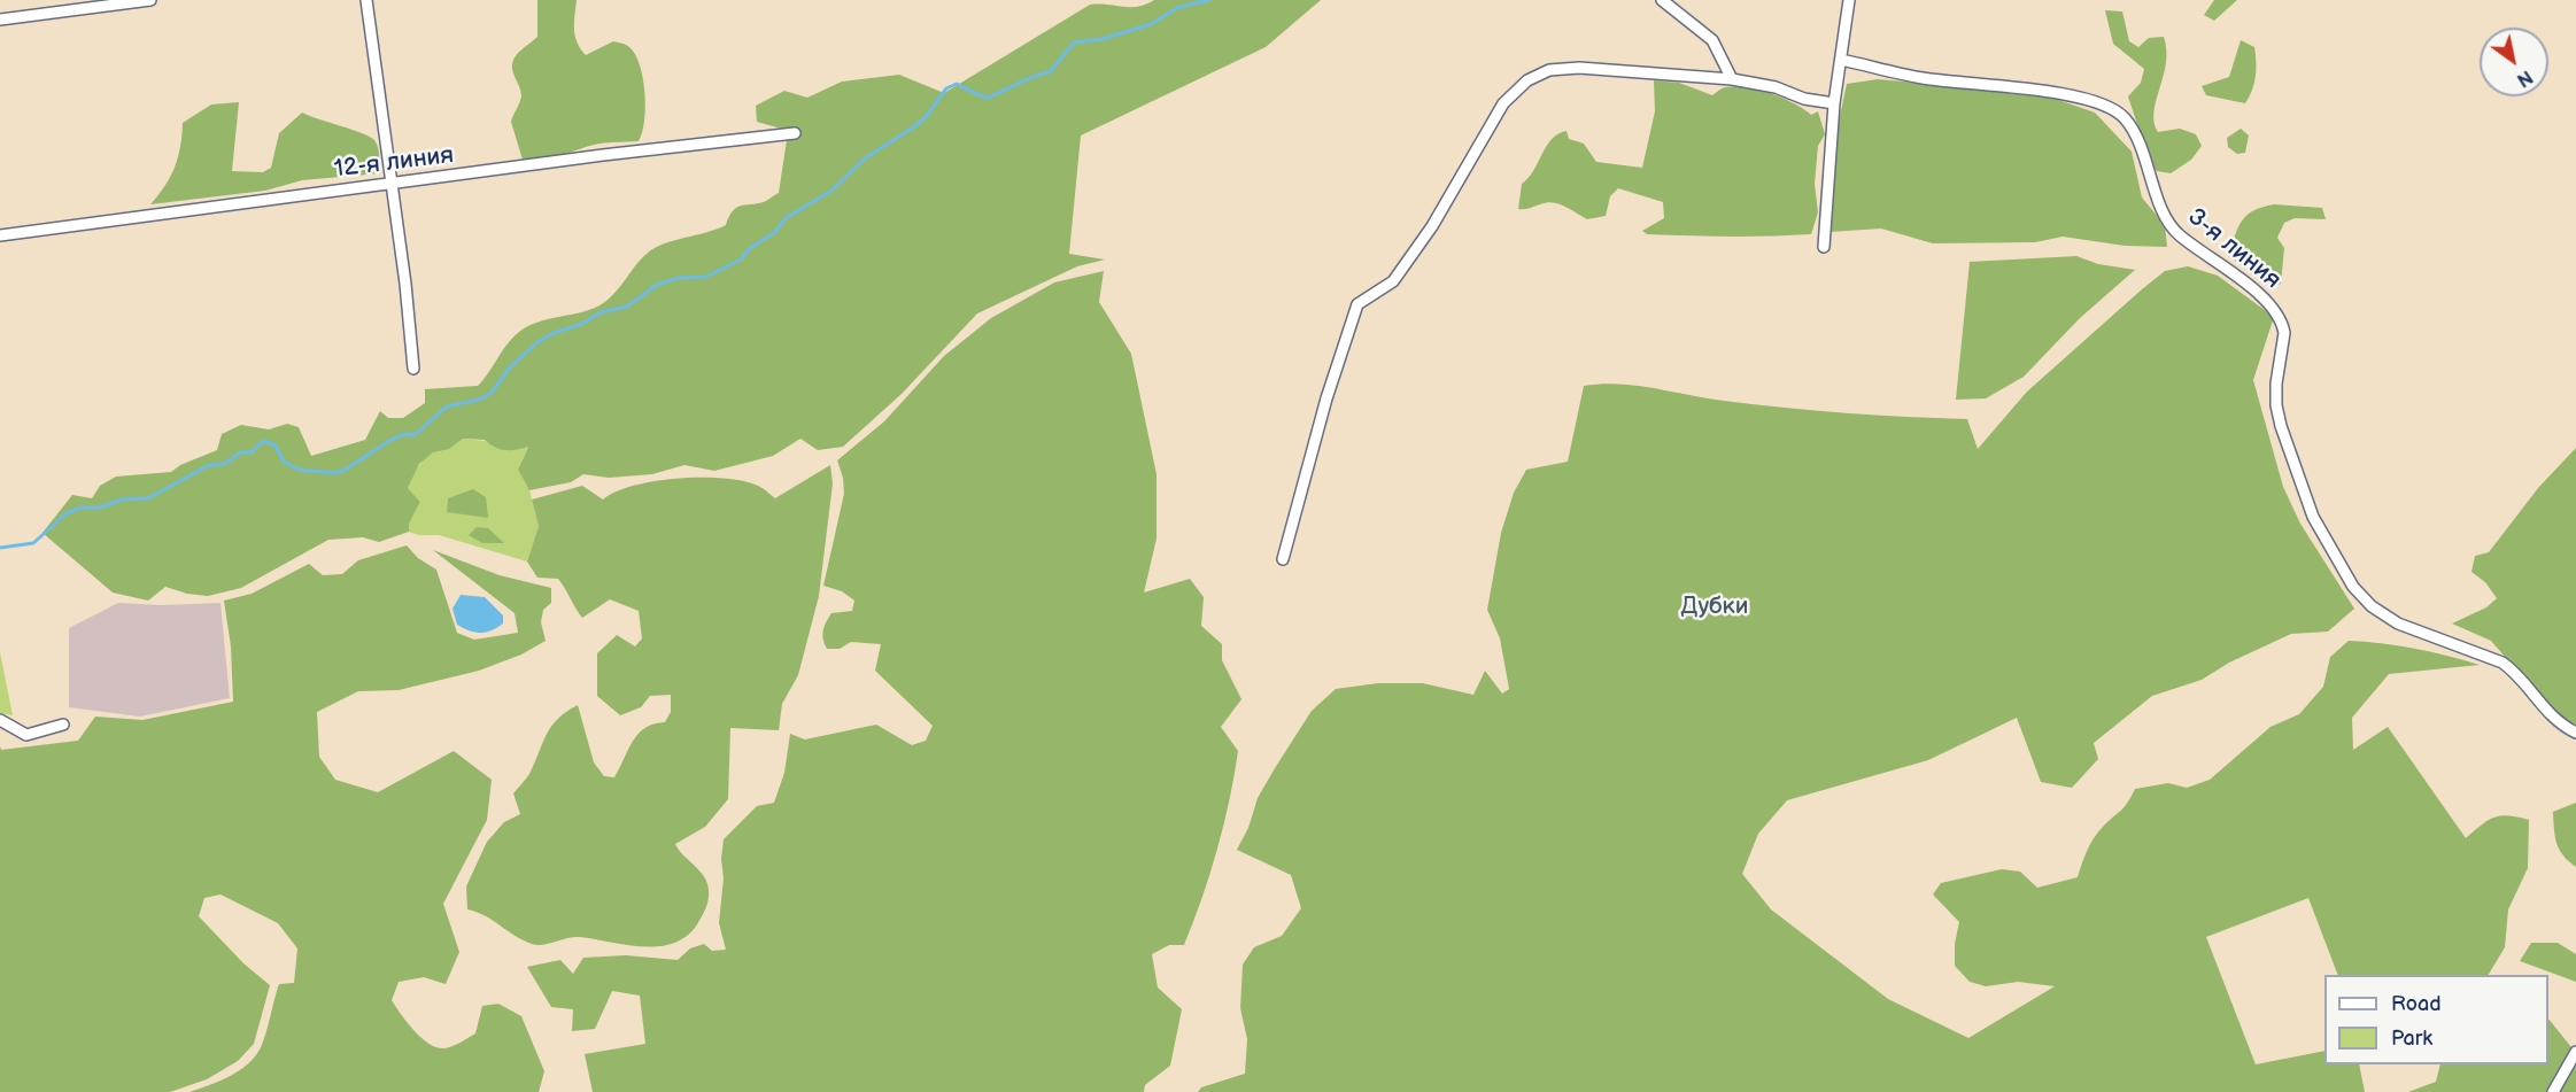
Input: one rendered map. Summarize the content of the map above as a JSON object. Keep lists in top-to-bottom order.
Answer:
{
  "streets": {
    "street": ["12-я линия", "3-я линия"]
  },
  "parks": ["Дубки"],
  "legend": ["Road", "Park"],
  "north": "bottom right"
}
